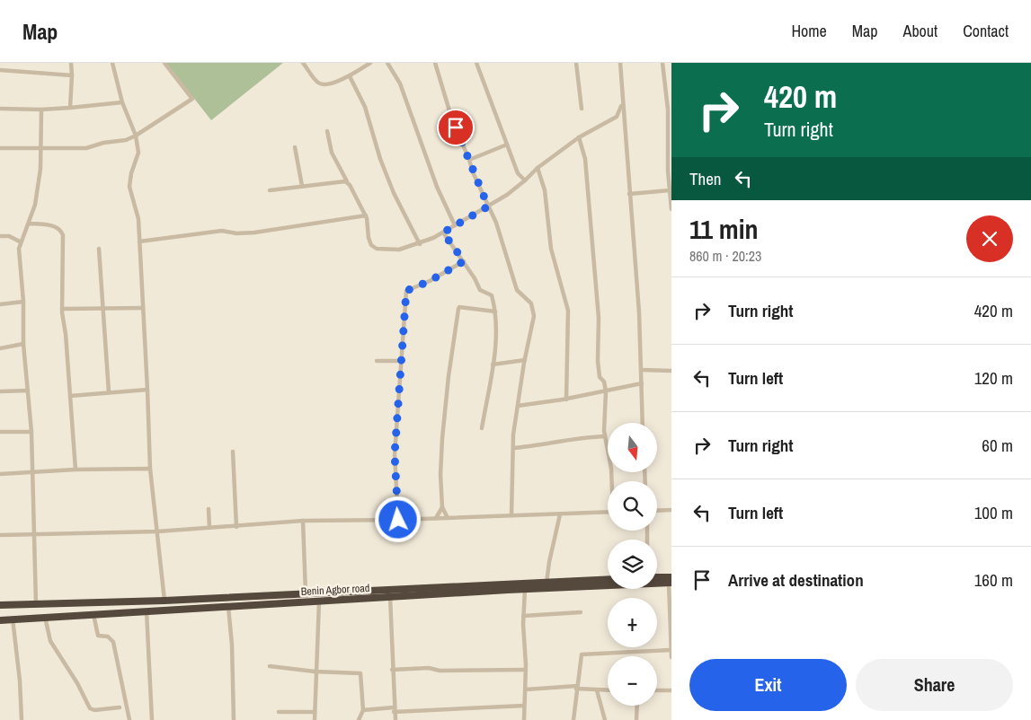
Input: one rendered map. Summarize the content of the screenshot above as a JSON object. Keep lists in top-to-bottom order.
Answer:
{
  "streets": {
    "highway": ["Benin Agbor road"]
  },
  "north": "bottom",
  "page": {
    "header": "Map",
    "nav": [
      "Home",
      "Map",
      "About",
      "Contact"
    ],
    "turn": ["420 m", "Turn right"],
    "then": "Then",
    "heading": ["11 min", "860 m · 20:23"],
    "list": [
      {
        "name": "Turn right",
        "value": "420 m"
      },
      {
        "name": "Turn left",
        "value": "120 m"
      },
      {
        "name": "Turn right",
        "value": "60 m"
      },
      {
        "name": "Turn left",
        "value": "100 m"
      },
      {
        "name": "Arrive at destination",
        "value": "160 m"
      }
    ],
    "map_buttons": ["+", "−"],
    "buttons": ["Exit", "Share"]
  }
}
